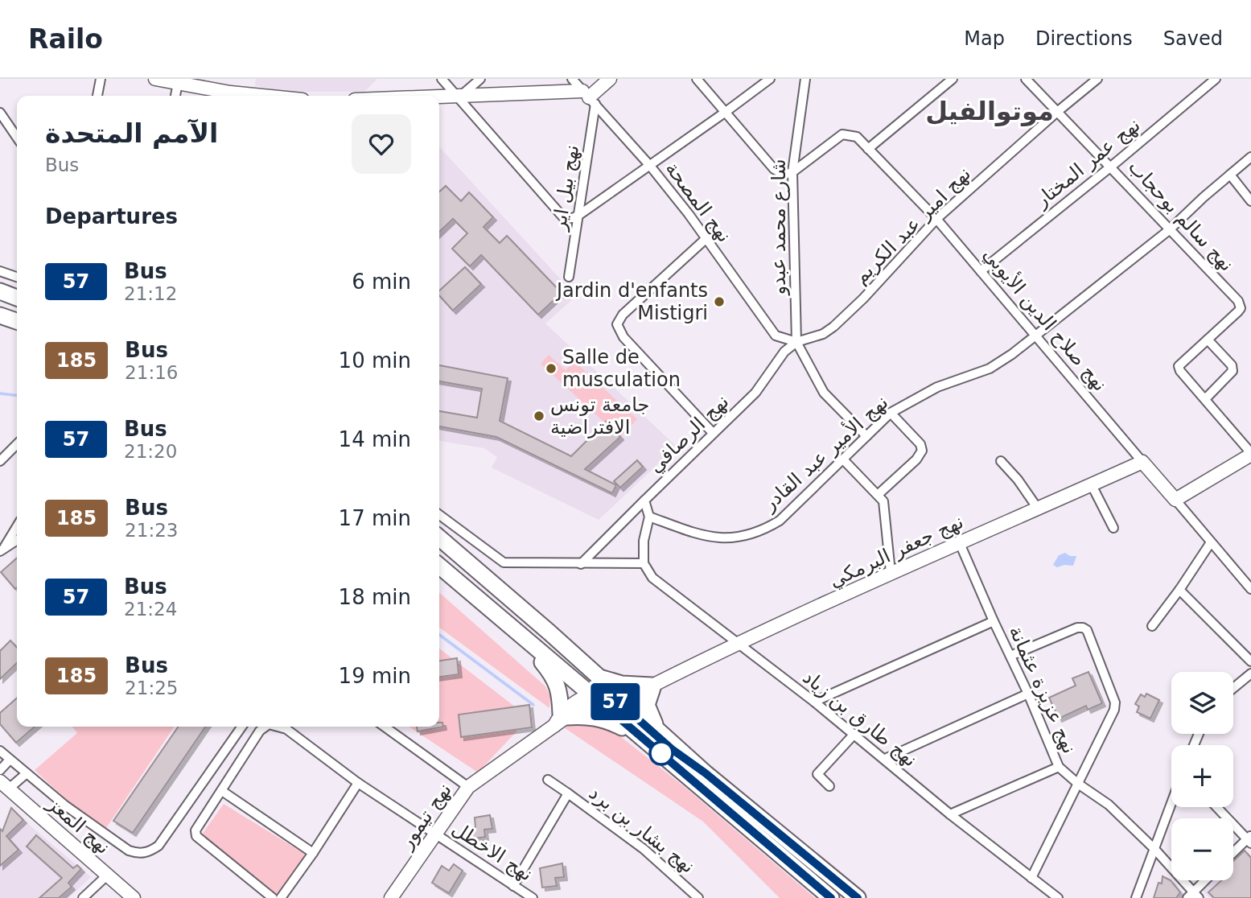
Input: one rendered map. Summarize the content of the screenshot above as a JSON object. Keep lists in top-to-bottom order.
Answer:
{
  "streets": {
    "street": [
      "نهج عمر المختار",
      "نهج بيل اير",
      "نهج المصحة",
      "نهج سالم بوحجاب",
      "نهج امير عبد الكريم",
      "شارع محمد عبدو",
      "نهج صلاح الدين الأيوبي",
      "نهج الرصافي",
      "نهج الأمير عبد القادر",
      "نهج جعفر البرمكي",
      "نهج عزيزة عثمانة",
      "نهج طارق بن زياد",
      "نهج تيمور",
      "نهج المعز",
      "نهج بشار بن برد",
      "نهج الاخطل"
    ]
  },
  "crossings": [
    ["نهج عمر المختار", "نهج سالم بوحجاب"],
    ["نهج عمر المختار", "نهج صلاح الدين الأيوبي"],
    ["نهج بيل اير", "نهج المصحة"],
    ["نهج المصحة", "نهج امير عبد الكريم"],
    ["نهج المصحة", "شارع محمد عبدو"],
    ["نهج المصحة", "نهج الرصافي"],
    ["نهج سالم بوحجاب", "نهج امير عبد الكريم"],
    ["نهج سالم بوحجاب", "نهج الأمير عبد القادر"],
    ["نهج امير عبد الكريم", "شارع محمد عبدو"],
    ["نهج امير عبد الكريم", "نهج صلاح الدين الأيوبي"],
    ["نهج امير عبد الكريم", "نهج الرصافي"],
    ["شارع محمد عبدو", "نهج صلاح الدين الأيوبي"],
    ["شارع محمد عبدو", "نهج الرصافي"],
    ["نهج صلاح الدين الأيوبي", "نهج الأمير عبد القادر"],
    ["نهج صلاح الدين الأيوبي", "نهج جعفر البرمكي"],
    ["نهج الرصافي", "نهج الأمير عبد القادر"],
    ["نهج الرصافي", "نهج طارق بن زياد"],
    ["نهج جعفر البرمكي", "نهج عزيزة عثمانة"],
    ["نهج جعفر البرمكي", "نهج طارق بن زياد"],
    ["نهج جعفر البرمكي", "نهج تيمور"],
    ["نهج تيمور", "نهج الاخطل"],
    ["نهج بشار بن برد", "نهج الاخطل"]
  ],
  "districts": ["موتوالفيل"],
  "places": ["Jardin d'enfants Mistigri", "Salle de musculation", "جامعة تونس الافتراضية"],
  "lines": ["bus line 57"],
  "page": {
    "header": "Railo",
    "nav": ["Map", "Directions", "Saved"],
    "on_map": "57",
    "heading": [
      ["الآمم المتحدة", "Bus"],
      "Departures"
    ],
    "list": [
      {
        "mark": "57",
        "name": "Bus",
        "note": "21:12",
        "value": "6 min"
      },
      {
        "mark": "185",
        "name": "Bus",
        "note": "21:16",
        "value": "10 min"
      },
      {
        "mark": "57",
        "name": "Bus",
        "note": "21:20",
        "value": "14 min"
      },
      {
        "mark": "185",
        "name": "Bus",
        "note": "21:23",
        "value": "17 min"
      },
      {
        "mark": "57",
        "name": "Bus",
        "note": "21:24",
        "value": "18 min"
      },
      {
        "mark": "185",
        "name": "Bus",
        "note": "21:25",
        "value": "19 min"
      }
    ],
    "map_buttons": ["+", "−"]
  }
}
